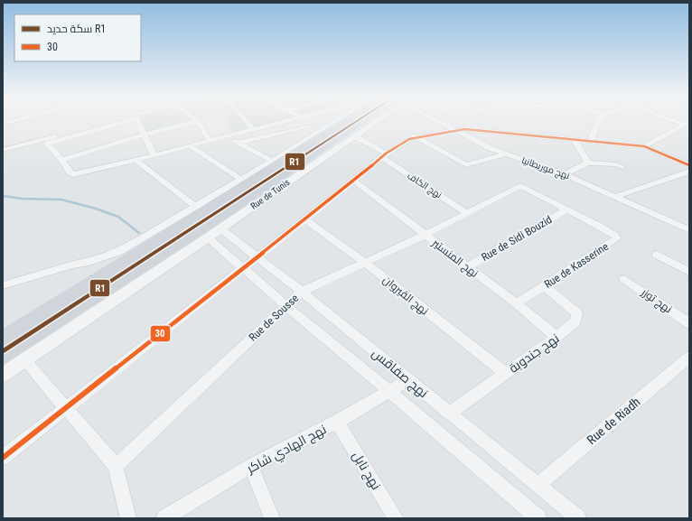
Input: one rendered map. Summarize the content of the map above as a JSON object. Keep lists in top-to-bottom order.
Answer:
{
  "streets": {
    "street": [
      "نهج موريطانيا",
      "نهج الكاف",
      "Rue de Tunis",
      "Rue de Sidi Bouzid",
      "نهج المنستير",
      "Rue de Kasserine",
      "نهج القيروان",
      "نهج توزر",
      "Rue de Sousse",
      "نهج جندوبة",
      "نهج صفاقس",
      "Rue de Riadh",
      "نهج الهادي شاكر",
      "نهج نابل"
    ]
  },
  "crossings": [
    ["نهج الكاف", "Rue de Tunis"],
    ["نهج الكاف", "Rue de Sousse"],
    ["Rue de Tunis", "نهج صفاقس"],
    ["Rue de Sidi Bouzid", "نهج المنستير"],
    ["Rue de Sidi Bouzid", "Rue de Kasserine"],
    ["نهج المنستير", "Rue de Kasserine"],
    ["نهج المنستير", "Rue de Sousse"],
    ["نهج المنستير", "نهج جندوبة"],
    ["Rue de Kasserine", "Rue de Sousse"],
    ["Rue de Kasserine", "نهج جندوبة"],
    ["نهج القيروان", "Rue de Sousse"],
    ["نهج القيروان", "نهج جندوبة"],
    ["Rue de Sousse", "نهج صفاقس"],
    ["نهج جندوبة", "نهج صفاقس"],
    ["نهج صفاقس", "Rue de Riadh"],
    ["نهج صفاقس", "نهج الهادي شاكر"],
    ["نهج الهادي شاكر", "نهج نابل"]
  ],
  "lines": ["rail line R1", "transit line 30"],
  "legend": ["سكة حديد R1", "30"]
}
